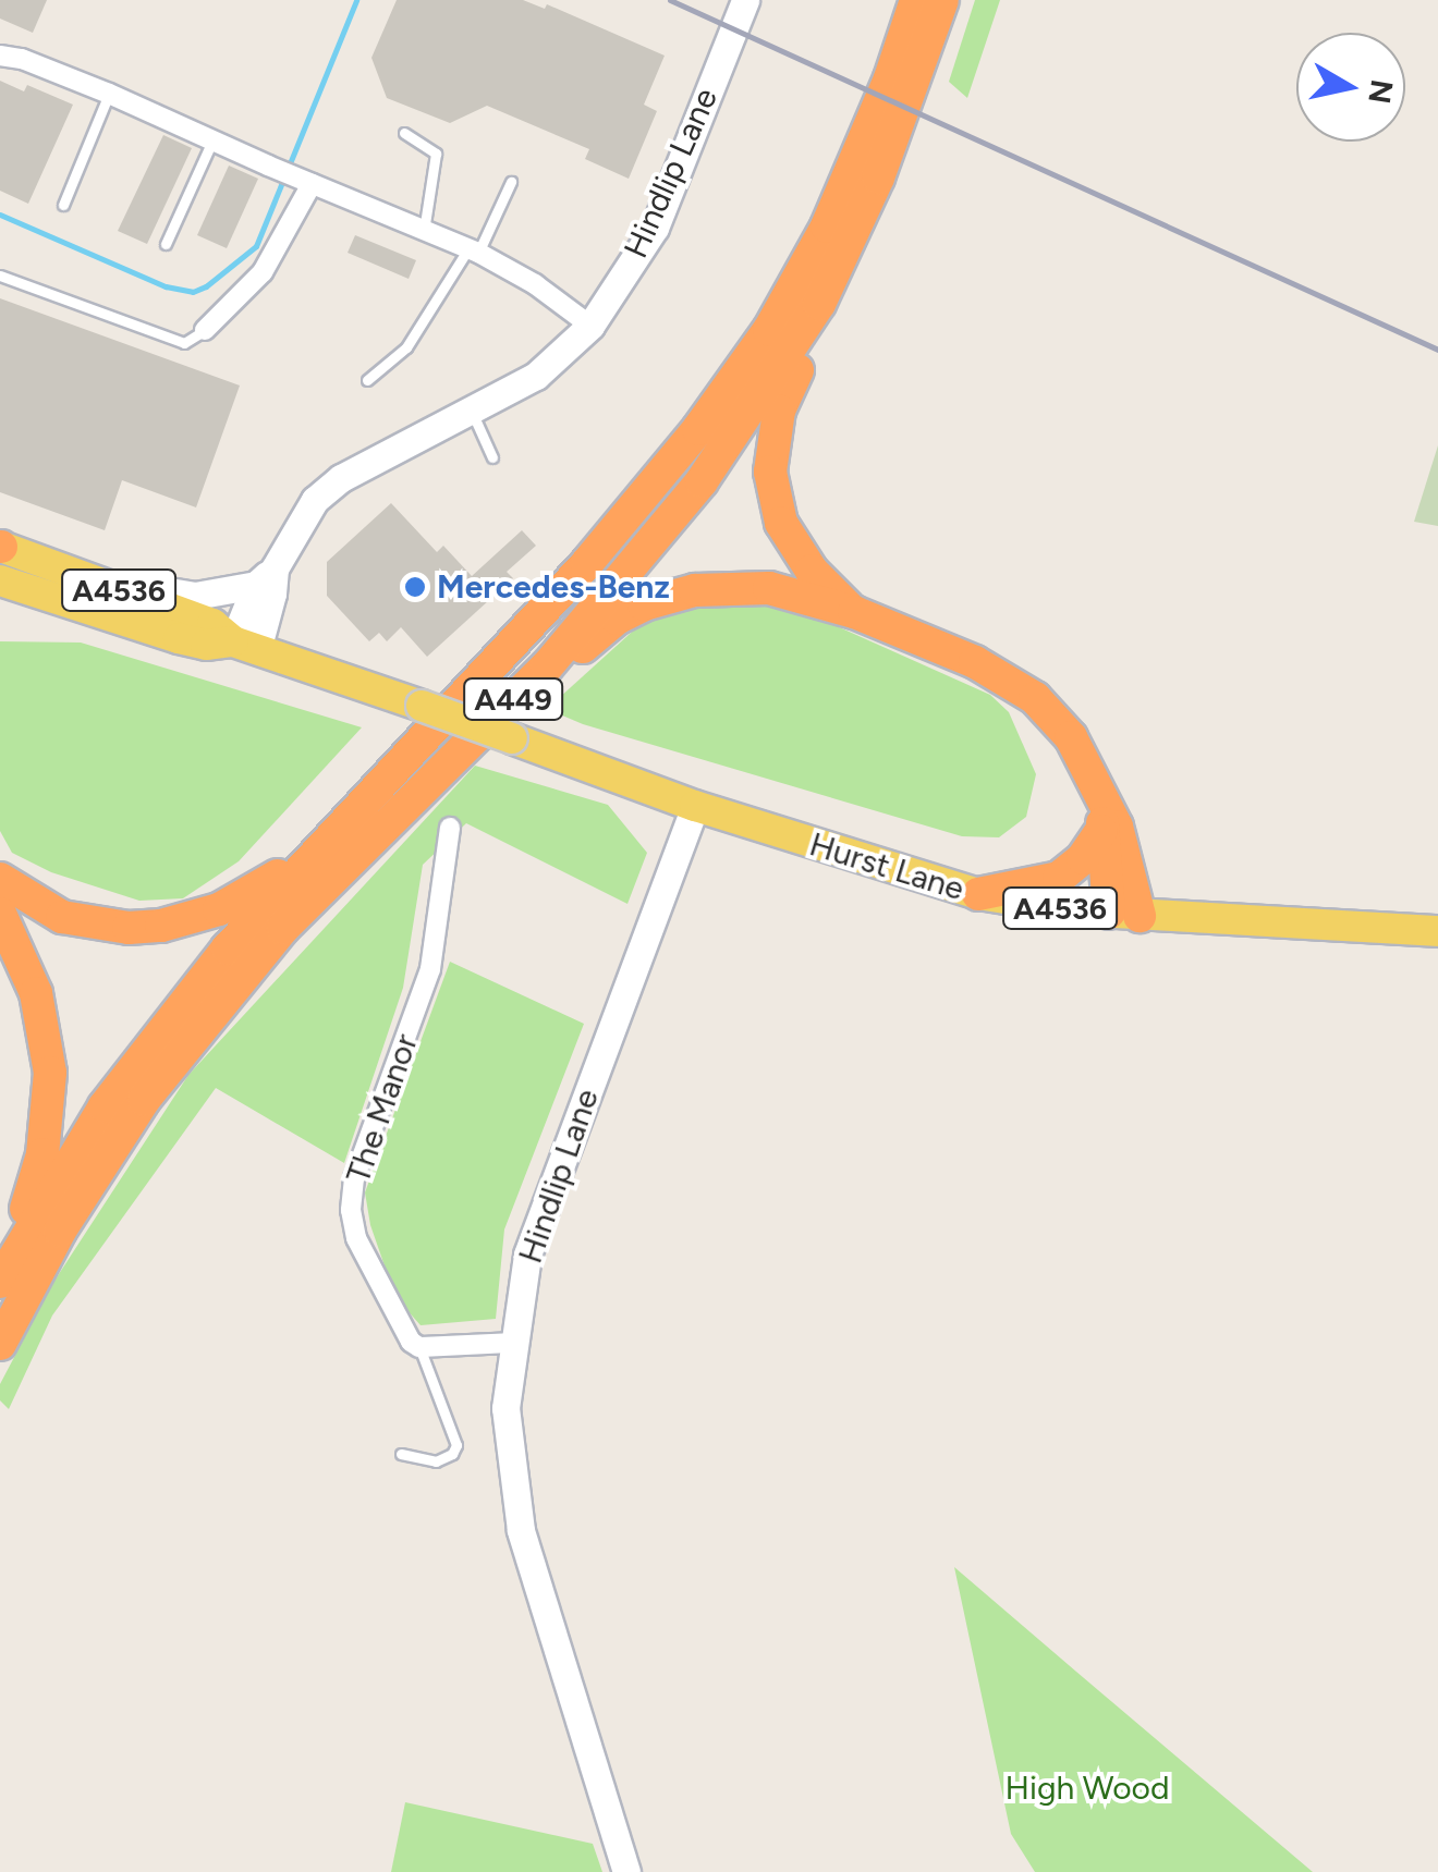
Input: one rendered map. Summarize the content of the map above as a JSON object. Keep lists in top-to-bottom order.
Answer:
{
  "streets": {
    "highway": ["A449"],
    "main road": ["A4536", "Hurst Lane"],
    "street": ["Hindlip Lane", "The Manor"]
  },
  "crossings": [
    ["Hindlip Lane", "A4536"],
    ["Hindlip Lane", "Hurst Lane"],
    ["A4536", "Hurst Lane"]
  ],
  "parks": ["High Wood"],
  "places": ["Mercedes-Benz"],
  "north": "right"
}
